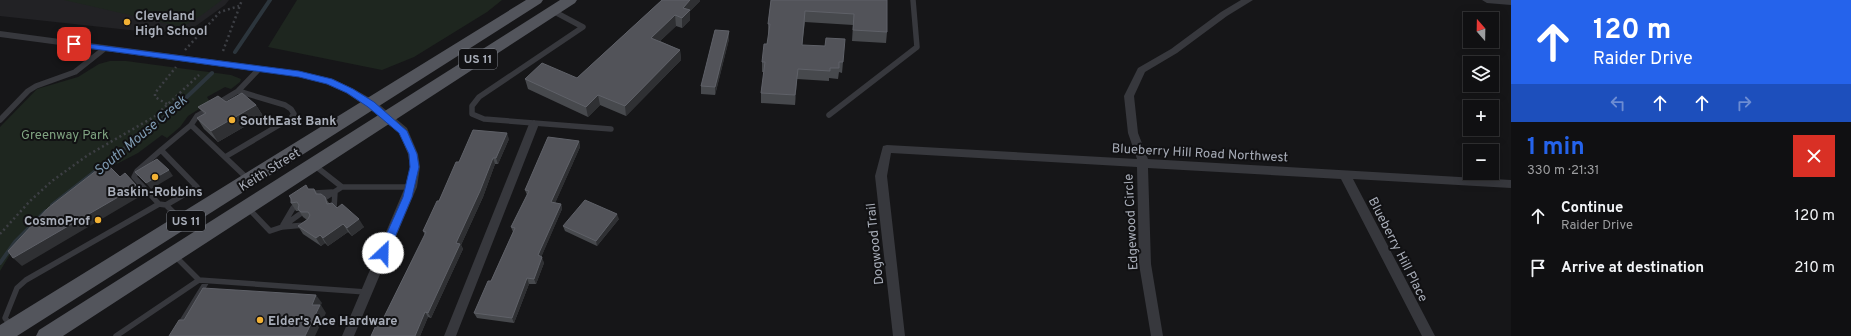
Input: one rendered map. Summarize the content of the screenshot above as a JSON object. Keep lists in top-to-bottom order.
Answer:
{
  "streets": {
    "main road": ["US 11", "Keith Street"],
    "street": [
      "Blueberry Hill Road Northwest",
      "Edgewood Circle",
      "Dogwood Trail",
      "Blueberry Hill Place"
    ]
  },
  "crossings": [
    ["Blueberry Hill Road Northwest", "Edgewood Circle"],
    ["Blueberry Hill Road Northwest", "Dogwood Trail"],
    ["Blueberry Hill Road Northwest", "Blueberry Hill Place"]
  ],
  "water": ["South Mouse Creek"],
  "parks": ["Greenway Park"],
  "places": [
    "Cleveland High School",
    "SouthEast Bank",
    "Baskin-Robbins",
    "CosmoProf",
    "Elder's Ace Hardware"
  ],
  "north": "top",
  "page": {
    "turn": ["120 m", "Raider Drive"],
    "map_buttons": ["+", "−"],
    "heading": ["1 min", "330 m · 21:31"],
    "list": [
      {
        "name": "Continue",
        "note": "Raider Drive",
        "value": "120 m"
      },
      {
        "name": "Arrive at destination",
        "value": "210 m"
      }
    ]
  }
}
